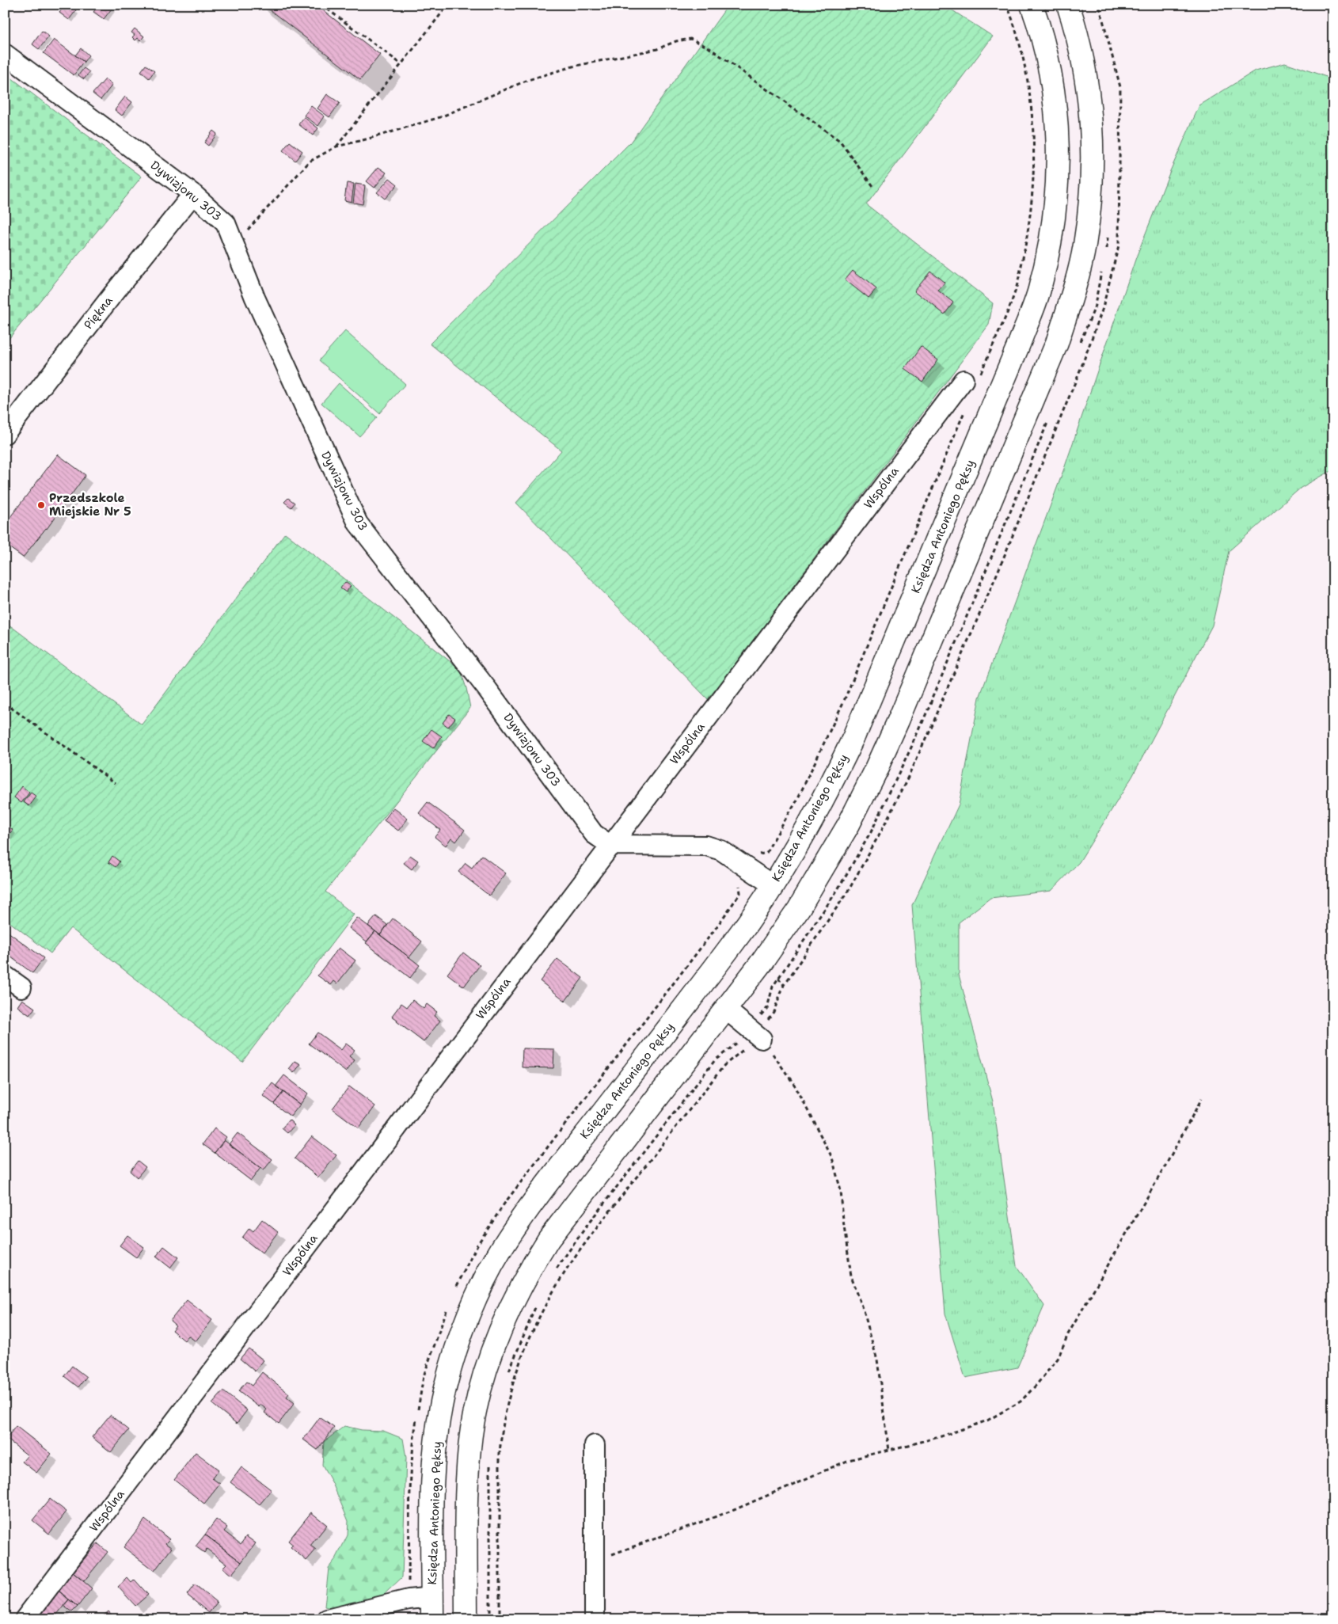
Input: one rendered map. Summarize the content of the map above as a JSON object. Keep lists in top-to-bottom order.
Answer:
{
  "streets": {
    "main road": ["Księdza Antoniego Pęksy"],
    "street": ["Dywizjonu 303", "Piękna", "Wspólna"]
  },
  "crossings": [
    ["Dywizjonu 303", "Piękna"],
    ["Dywizjonu 303", "Wspólna"]
  ],
  "places": ["Przedszkole Miejskie Nr 5"]
}
